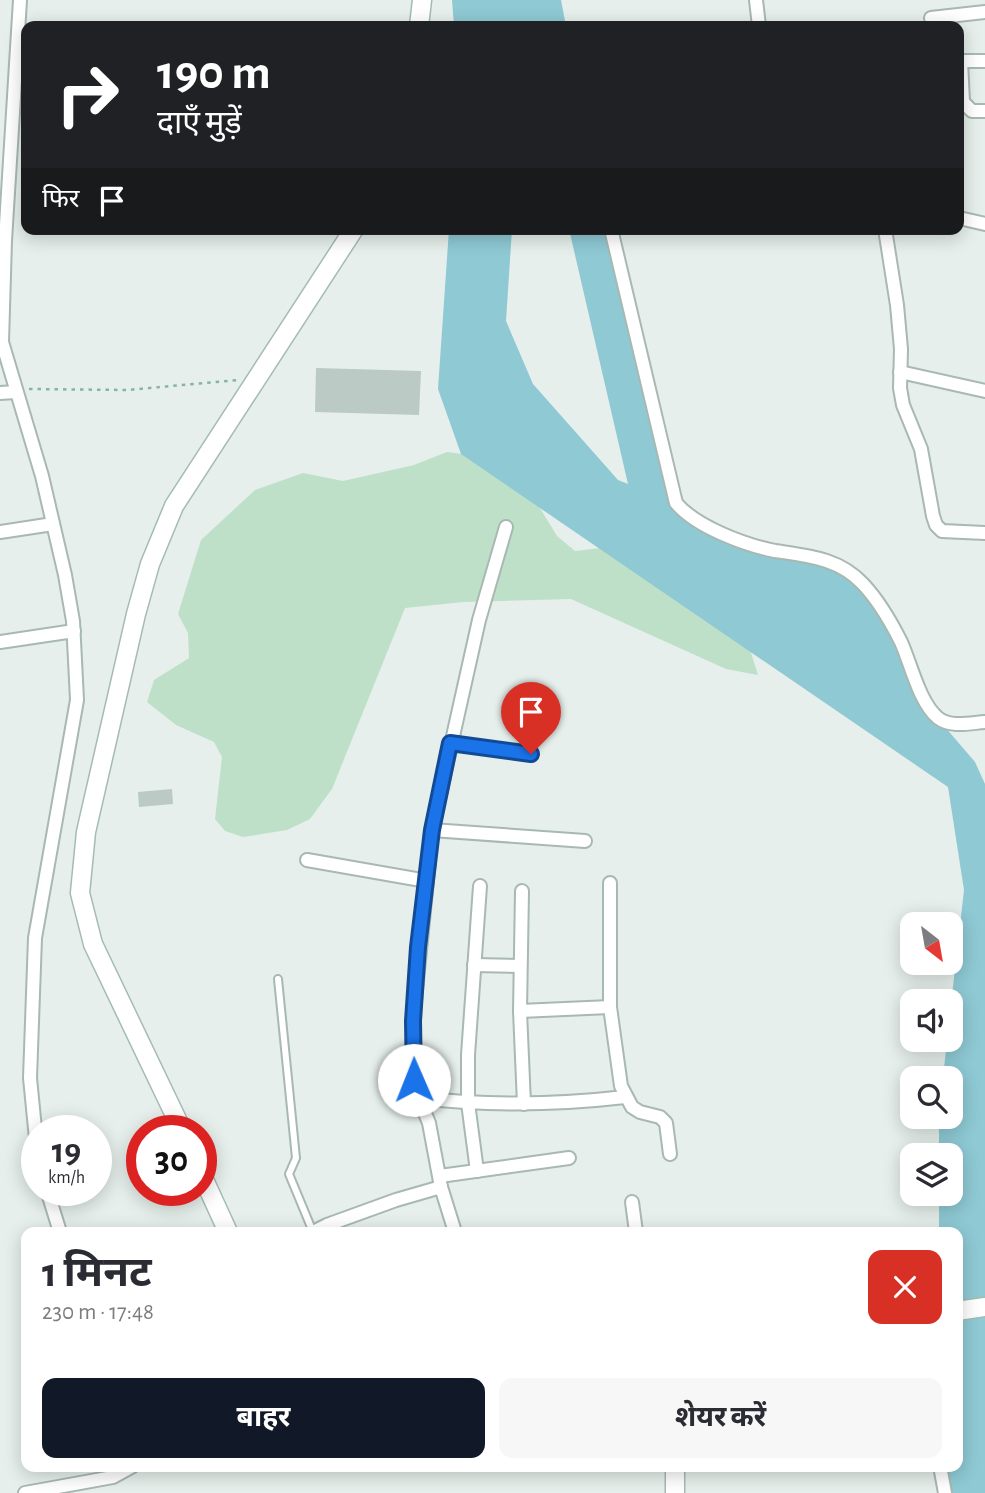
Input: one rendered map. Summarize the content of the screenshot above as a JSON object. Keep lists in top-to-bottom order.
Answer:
{
  "north": "bottom right",
  "page": {
    "turn": ["190 m", "दाएँ मुड़ें"],
    "then": "फिर",
    "speed": "19 km/h",
    "limit": "30",
    "heading": ["1 मिनट", "230 m · 17:48"],
    "buttons": ["बाहर", "शेयर करें"]
  }
}
